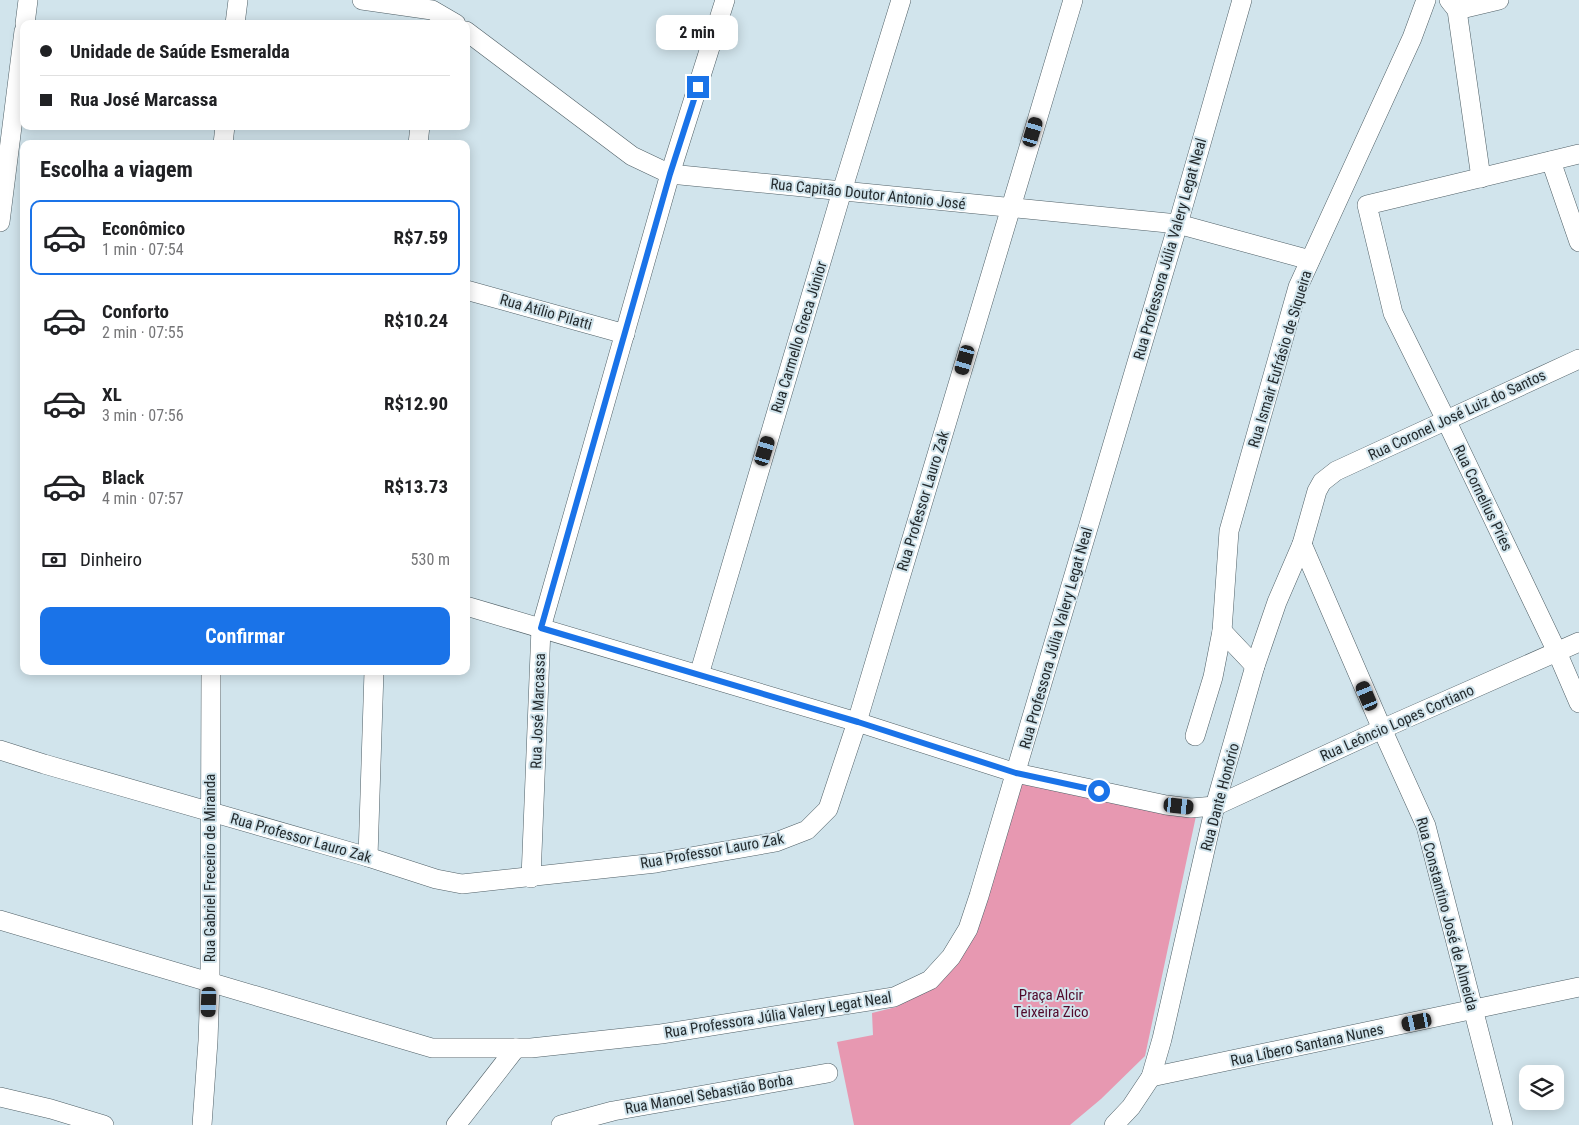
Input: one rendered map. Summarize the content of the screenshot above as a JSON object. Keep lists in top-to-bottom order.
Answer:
{
  "streets": {
    "street": [
      "Rua Capitão Doutor Antonio José",
      "Rua Professora Júlia Valery Legat Neal",
      "Rua Atílio Pilatti",
      "Rua Carmello Greca Júnior",
      "Rua Ismair Eufrásio de Siqueira",
      "Rua Coronel José Luiz do Santos",
      "Rua Cornelius Pries",
      "Rua Professor Lauro Zak",
      "Rua José Marcassa",
      "Rua Leôncio Lopes Cortiano",
      "Rua Dante Honório",
      "Rua Gabriel Freceiro de Miranda",
      "Rua Constantino José de Almeida",
      "Rua Líbero Santana Nunes",
      "Rua Manoel Sebastião Borba"
    ]
  },
  "crossings": [
    ["Rua Capitão Doutor Antonio José", "Rua Professora Júlia Valery Legat Neal"],
    ["Rua Capitão Doutor Antonio José", "Rua Carmello Greca Júnior"],
    ["Rua Capitão Doutor Antonio José", "Rua Ismair Eufrásio de Siqueira"],
    ["Rua Capitão Doutor Antonio José", "Rua Professor Lauro Zak"],
    ["Rua Capitão Doutor Antonio José", "Rua José Marcassa"],
    ["Rua Professora Júlia Valery Legat Neal", "Rua Gabriel Freceiro de Miranda"],
    ["Rua Atílio Pilatti", "Rua José Marcassa"],
    ["Rua Coronel José Luiz do Santos", "Rua Cornelius Pries"],
    ["Rua Coronel José Luiz do Santos", "Rua Dante Honório"],
    ["Rua Cornelius Pries", "Rua Leôncio Lopes Cortiano"],
    ["Rua Professor Lauro Zak", "Rua José Marcassa"],
    ["Rua Professor Lauro Zak", "Rua Gabriel Freceiro de Miranda"],
    ["Rua Leôncio Lopes Cortiano", "Rua Dante Honório"],
    ["Rua Leôncio Lopes Cortiano", "Rua Constantino José de Almeida"],
    ["Rua Dante Honório", "Rua Constantino José de Almeida"],
    ["Rua Dante Honório", "Rua Líbero Santana Nunes"],
    ["Rua Constantino José de Almeida", "Rua Líbero Santana Nunes"]
  ],
  "parks": ["Praça Alcir Teixeira Zico"],
  "page": {
    "bubble": "2 min",
    "banner": ["Unidade de Saúde Esmeralda", "Rua José Marcassa"],
    "heading": "Escolha a viagem",
    "list": [
      {
        "name": "Econômico",
        "note": "1 min · 07:54",
        "value": "R$7.59"
      },
      {
        "name": "Conforto",
        "note": "2 min · 07:55",
        "value": "R$10.24"
      },
      {
        "name": "XL",
        "note": "3 min · 07:56",
        "value": "R$12.90"
      },
      {
        "name": "Black",
        "note": "4 min · 07:57",
        "value": "R$13.73"
      }
    ],
    "pay": ["Dinheiro", "530 m"],
    "buttons": "Confirmar"
  }
}
